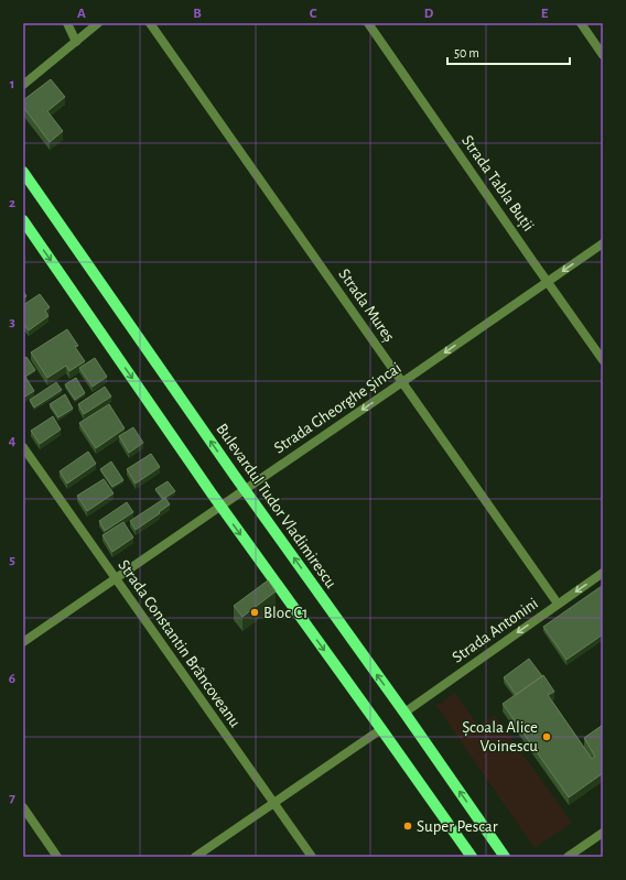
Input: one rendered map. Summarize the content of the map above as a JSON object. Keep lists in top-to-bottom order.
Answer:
{
  "streets": {
    "main road": ["Bulevardul Tudor Vladimirescu"],
    "street": [
      "Strada Tabla Buții",
      "Strada Mureș",
      "Strada Gheorghe Șincai",
      "Strada Antonini",
      "Strada Constantin Brâncoveanu"
    ]
  },
  "crossings": [
    ["Strada Tabla Buții", "Strada Gheorghe Șincai"],
    ["Strada Mureș", "Strada Gheorghe Șincai"],
    ["Strada Mureș", "Strada Antonini"],
    ["Strada Gheorghe Șincai", "Bulevardul Tudor Vladimirescu"],
    ["Strada Gheorghe Șincai", "Strada Constantin Brâncoveanu"],
    ["Bulevardul Tudor Vladimirescu", "Strada Antonini"]
  ],
  "one_way": ["Strada Gheorghe Șincai", "Strada Antonini"],
  "places": ["Bloc C1", "Școala Alice Voinescu", "Super Pescar"],
  "scale_bar": "50 m",
  "grid": {
    "columns": [
      "A",
      "B",
      "C",
      "D",
      "E"
    ],
    "rows": [
      "1",
      "2",
      "3",
      "4",
      "5",
      "6",
      "7"
    ]
  }
}
